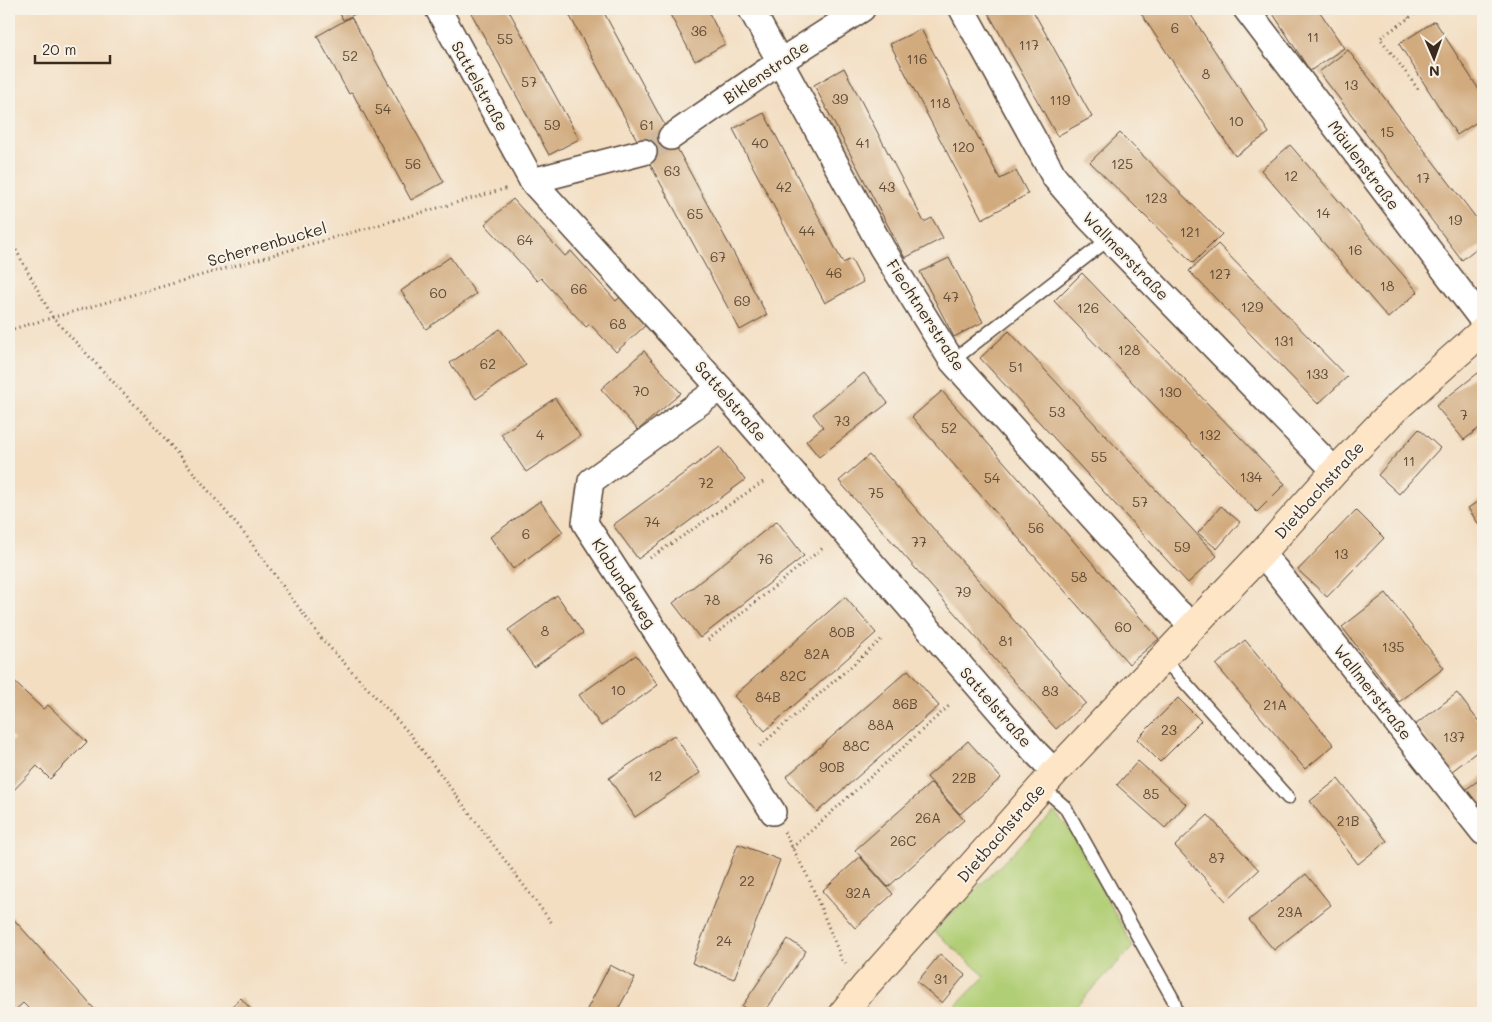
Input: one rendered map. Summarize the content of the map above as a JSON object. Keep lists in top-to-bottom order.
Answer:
{
  "streets": {
    "main road": ["Dietbachstraße"],
    "street": [
      "Biklenstraße",
      "Sattelstraße",
      "Mäulenstraße",
      "Wallmerstraße",
      "Fiechtnerstraße",
      "Klabundeweg"
    ],
    "path": ["Scherrenbuckel"]
  },
  "crossings": [
    ["Biklenstraße", "Fiechtnerstraße"],
    ["Sattelstraße", "Scherrenbuckel"],
    ["Sattelstraße", "Dietbachstraße"],
    ["Sattelstraße", "Klabundeweg"],
    ["Mäulenstraße", "Dietbachstraße"],
    ["Wallmerstraße", "Dietbachstraße"],
    ["Fiechtnerstraße", "Dietbachstraße"]
  ],
  "house_numbers": [
    "6",
    "36",
    "11",
    "55",
    "117",
    "52",
    "116",
    "8",
    "57",
    "13",
    "39",
    "119",
    "118",
    "54",
    "10",
    "59",
    "61",
    "15",
    "40",
    "41",
    "120",
    "56",
    "125",
    "63",
    "12",
    "17",
    "42",
    "43",
    "123",
    "14",
    "65",
    "19",
    "44",
    "121",
    "64",
    "16",
    "67",
    "46",
    "127",
    "18",
    "66",
    "60",
    "47",
    "69",
    "129",
    "126",
    "68",
    "131",
    "128",
    "62",
    "51",
    "133",
    "70",
    "130",
    "53",
    "7",
    "73",
    "52",
    "4",
    "132",
    "55",
    "11",
    "134",
    "54",
    "72",
    "75",
    "57",
    "74",
    "56",
    "6",
    "77",
    "59",
    "13",
    "76",
    "58",
    "79",
    "78",
    "60",
    "8",
    "80B",
    "81",
    "135",
    "82A",
    "82C",
    "10",
    "83",
    "84B",
    "86B",
    "21A",
    "88A",
    "23",
    "137",
    "88C",
    "90B",
    "12",
    "22B",
    "85",
    "26A",
    "21B",
    "26C",
    "87",
    "22",
    "32A",
    "23A",
    "24",
    "31"
  ],
  "scale_bar": "20 m",
  "north": "bottom"
}
